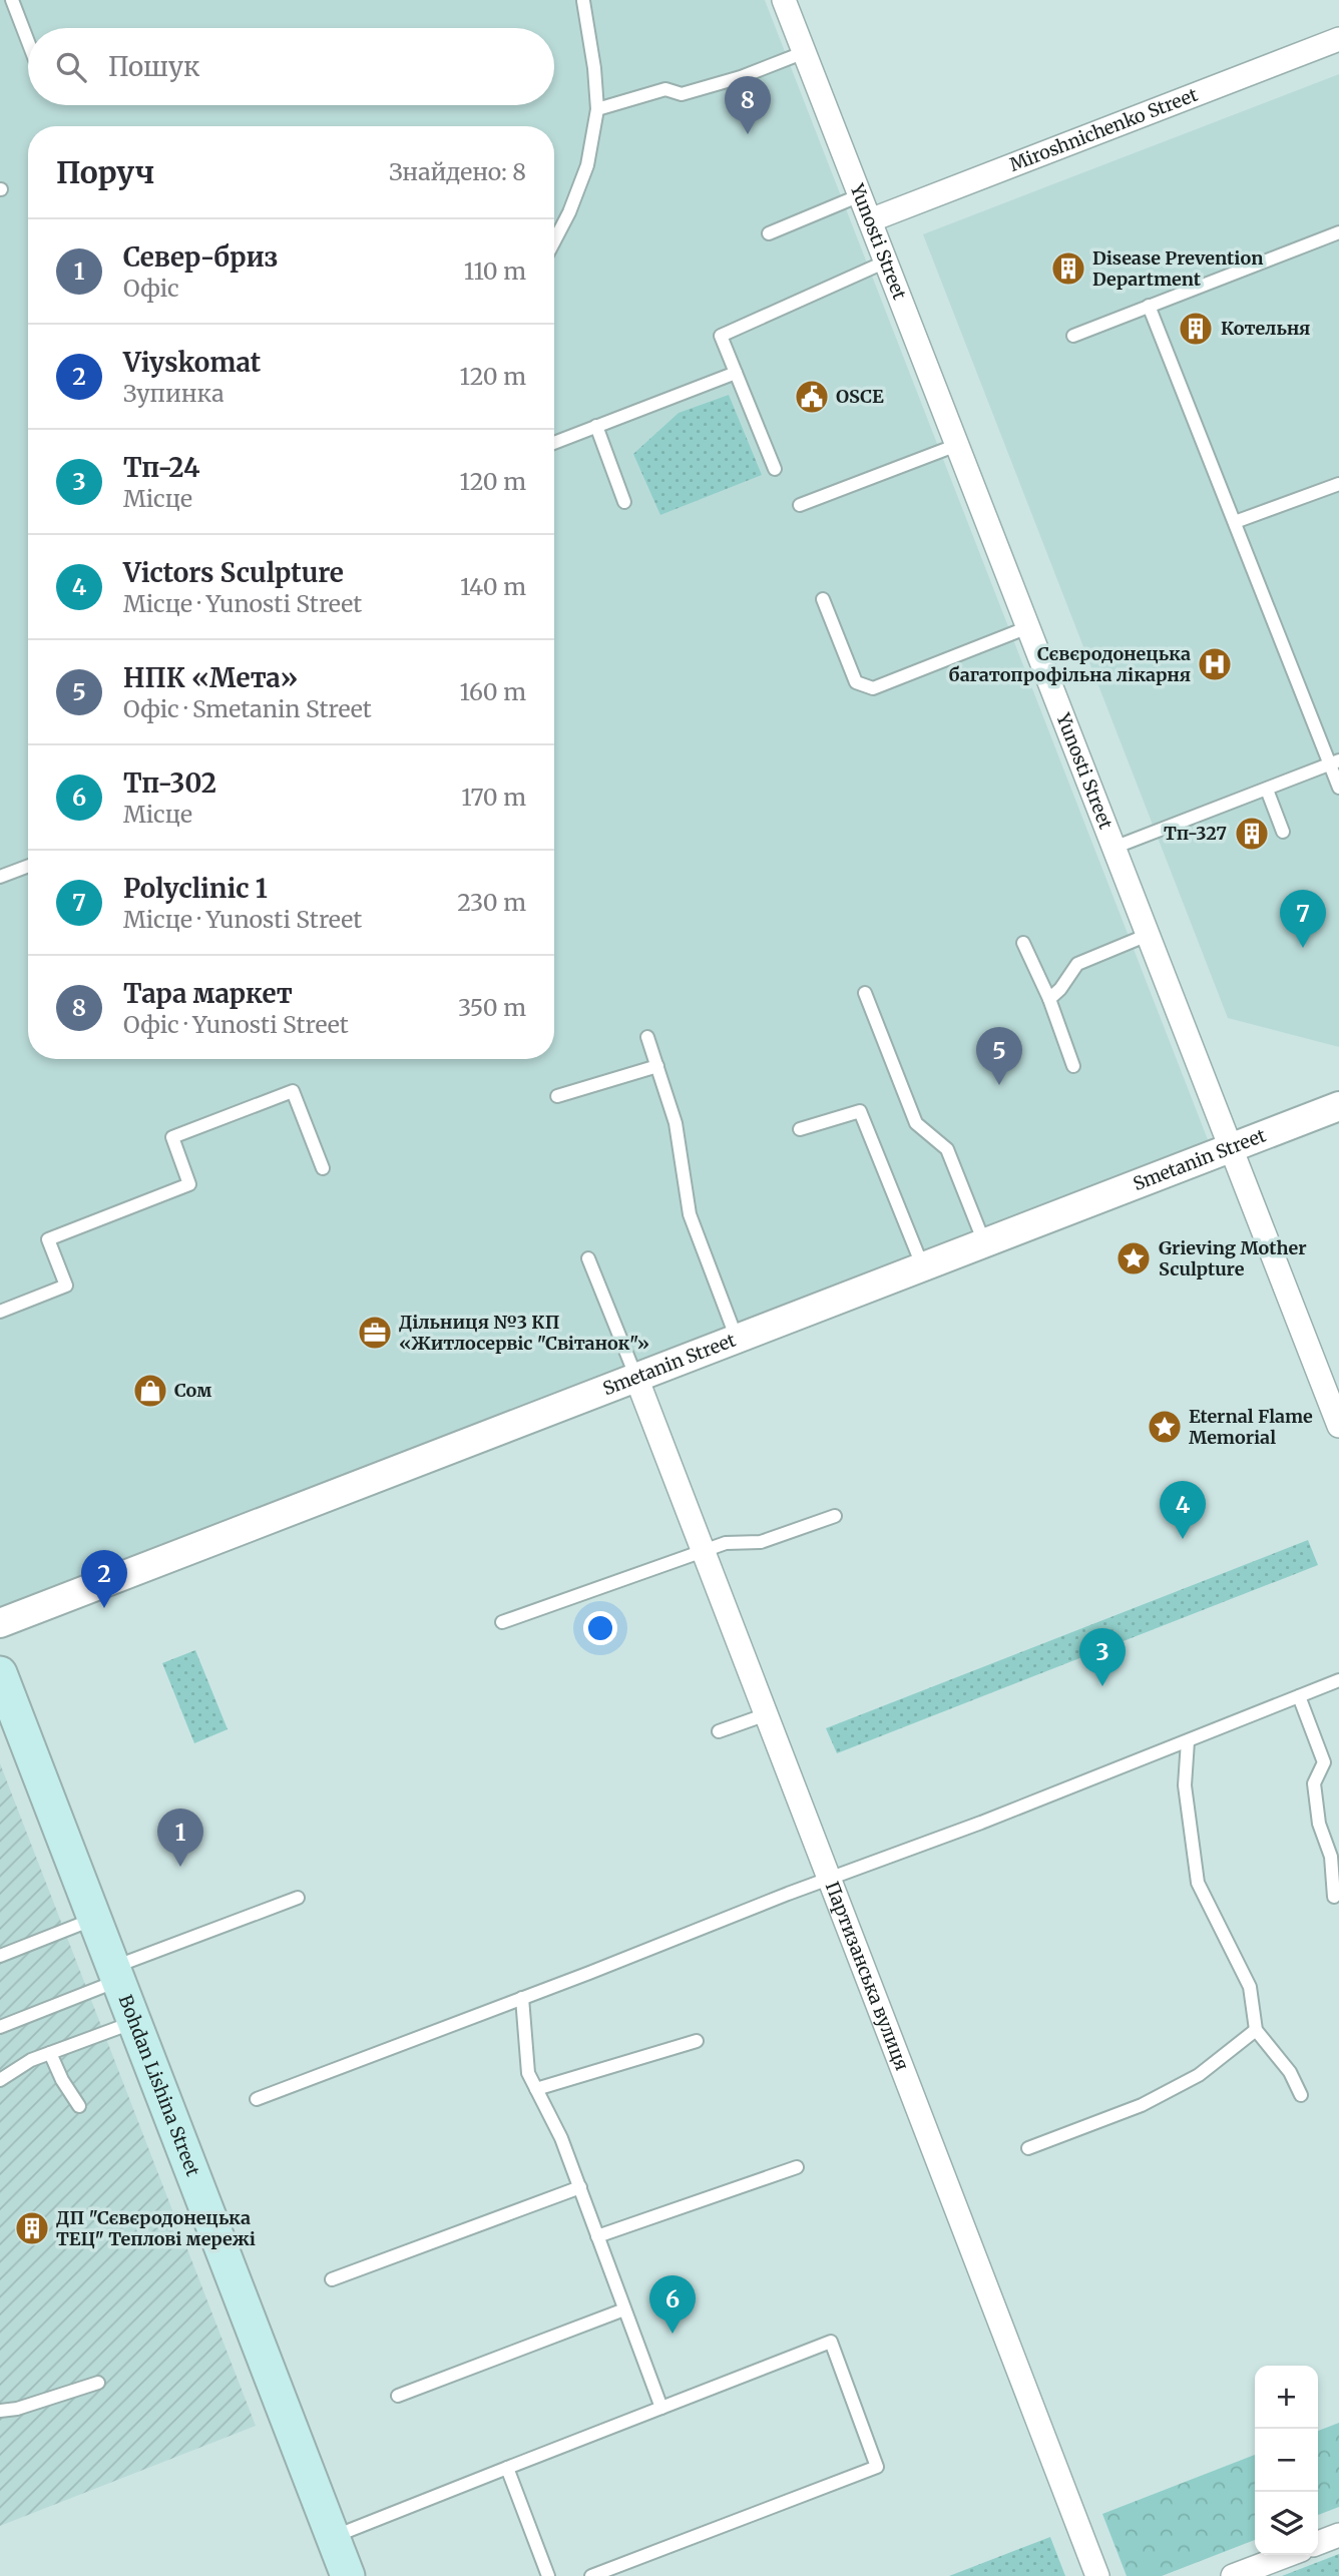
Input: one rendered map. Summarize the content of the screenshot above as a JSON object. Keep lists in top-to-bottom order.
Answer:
{
  "streets": {
    "main road": ["Bohdan Lishina Street"],
    "street": [
      "Miroshnichenko Street",
      "Yunosti Street",
      "Smetanin Street",
      "Партизанська вулиця"
    ]
  },
  "crossings": [
    ["Miroshnichenko Street", "Yunosti Street"],
    ["Yunosti Street", "Smetanin Street"],
    ["Smetanin Street", "Партизанська вулиця"]
  ],
  "places": {
    "building": [
      "Disease Prevention Department",
      "Котельня",
      "Тп-327",
      "ДП \"Сєвєродонецька ТЕЦ\" Теплові мережі"
    ],
    "public building": ["OSCE"],
    "hospital": ["Сєвєродонецька багатопрофільна лікарня"],
    "place": ["Grieving Mother Sculpture", "Eternal Flame Memorial"],
    "office": ["Дільниця №3 КП «Житлосервіс \"Світанок\"»"],
    "shop": ["Сом"]
  },
  "page": {
    "search": "Пошук",
    "pins": [
      "8",
      "7",
      "5",
      "4",
      "2",
      "3",
      "1",
      "6"
    ],
    "heading": ["Поруч", "Знайдено: 8"],
    "list": [
      {
        "mark": "1",
        "name": "Север-бриз",
        "note": "Офіс",
        "value": "110 m"
      },
      {
        "mark": "2",
        "name": "Viyskomat",
        "note": "Зупинка",
        "value": "120 m"
      },
      {
        "mark": "3",
        "name": "Тп-24",
        "note": "Місце",
        "value": "120 m"
      },
      {
        "mark": "4",
        "name": "Victors Sculpture",
        "note": "Місце · Yunosti Street",
        "value": "140 m"
      },
      {
        "mark": "5",
        "name": "НПК «Мета»",
        "note": "Офіс · Smetanin Street",
        "value": "160 m"
      },
      {
        "mark": "6",
        "name": "Тп-302",
        "note": "Місце",
        "value": "170 m"
      },
      {
        "mark": "7",
        "name": "Polyclinic 1",
        "note": "Місце · Yunosti Street",
        "value": "230 m"
      },
      {
        "mark": "8",
        "name": "Тара маркет",
        "note": "Офіс · Yunosti Street",
        "value": "350 m"
      }
    ],
    "map_buttons": ["+", "−"]
  }
}
